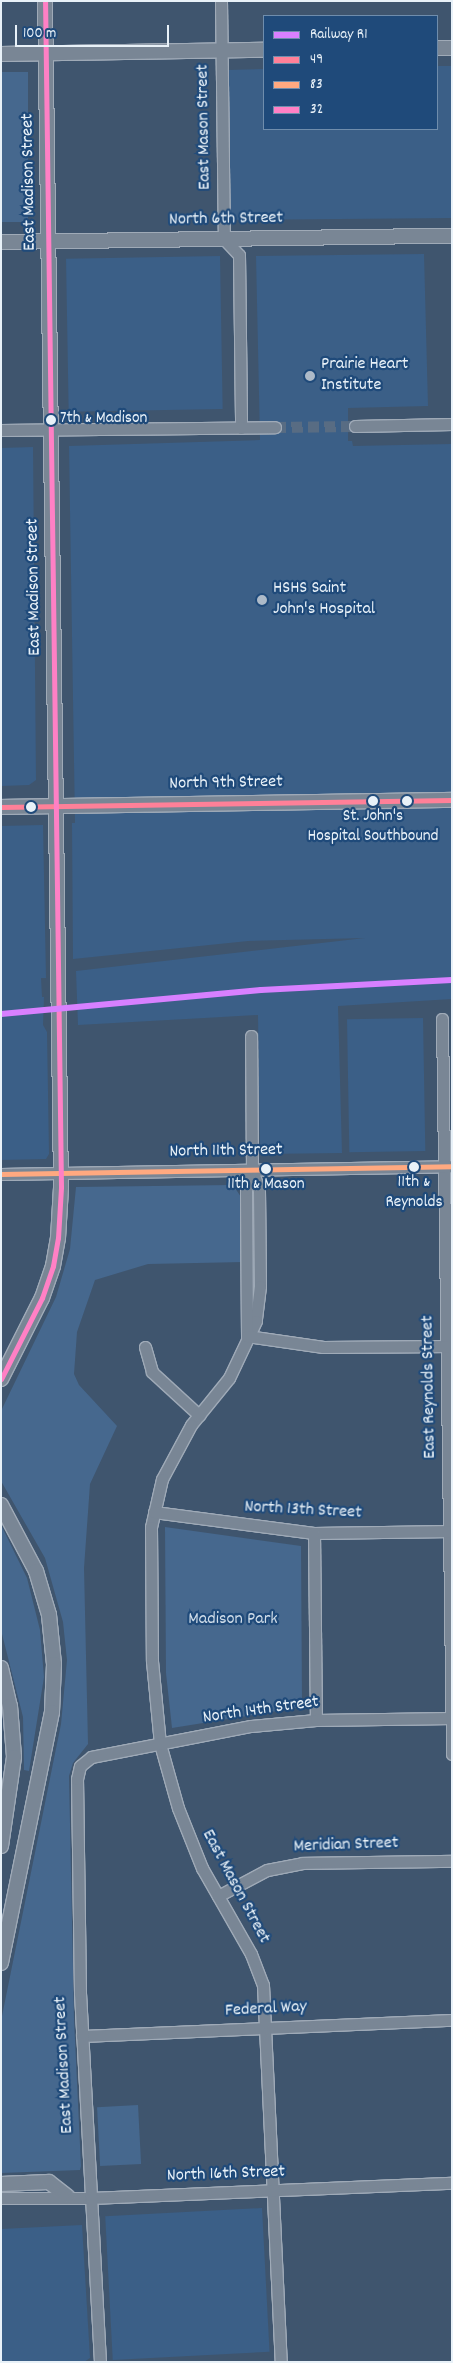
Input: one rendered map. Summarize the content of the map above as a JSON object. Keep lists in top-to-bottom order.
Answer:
{
  "streets": {
    "main road": ["East Madison Street", "North 6th Street", "North 9th Street"],
    "street": [
      "East Mason Street",
      "North 11th Street",
      "East Reynolds Street",
      "North 13th Street",
      "North 14th Street",
      "Meridian Street",
      "Federal Way",
      "North 16th Street"
    ]
  },
  "crossings": [
    ["East Mason Street", "North 6th Street"],
    ["East Mason Street", "North 11th Street"],
    ["East Mason Street", "North 13th Street"],
    ["East Mason Street", "North 14th Street"],
    ["East Mason Street", "Meridian Street"],
    ["East Mason Street", "Federal Way"],
    ["East Mason Street", "North 16th Street"],
    ["East Madison Street", "North 6th Street"],
    ["East Madison Street", "North 9th Street"],
    ["East Madison Street", "North 11th Street"],
    ["East Madison Street", "North 14th Street"],
    ["East Madison Street", "Federal Way"],
    ["East Madison Street", "North 16th Street"],
    ["North 11th Street", "East Reynolds Street"],
    ["East Reynolds Street", "North 13th Street"],
    ["East Reynolds Street", "North 14th Street"]
  ],
  "parks": ["Madison Park"],
  "places": [
    "Prairie Heart Institute",
    "7th & Madison",
    "HSHS Saint John's Hospital",
    "St. John's Hospital Southbound",
    "11th & Reynolds",
    "11th & Mason"
  ],
  "lines": [
    "transit line 32",
    "transit line 49",
    "rail line R1",
    "transit line 83"
  ],
  "legend": [
    "Railway R1",
    "49",
    "83",
    "32"
  ],
  "scale_bar": "100 m"
}
